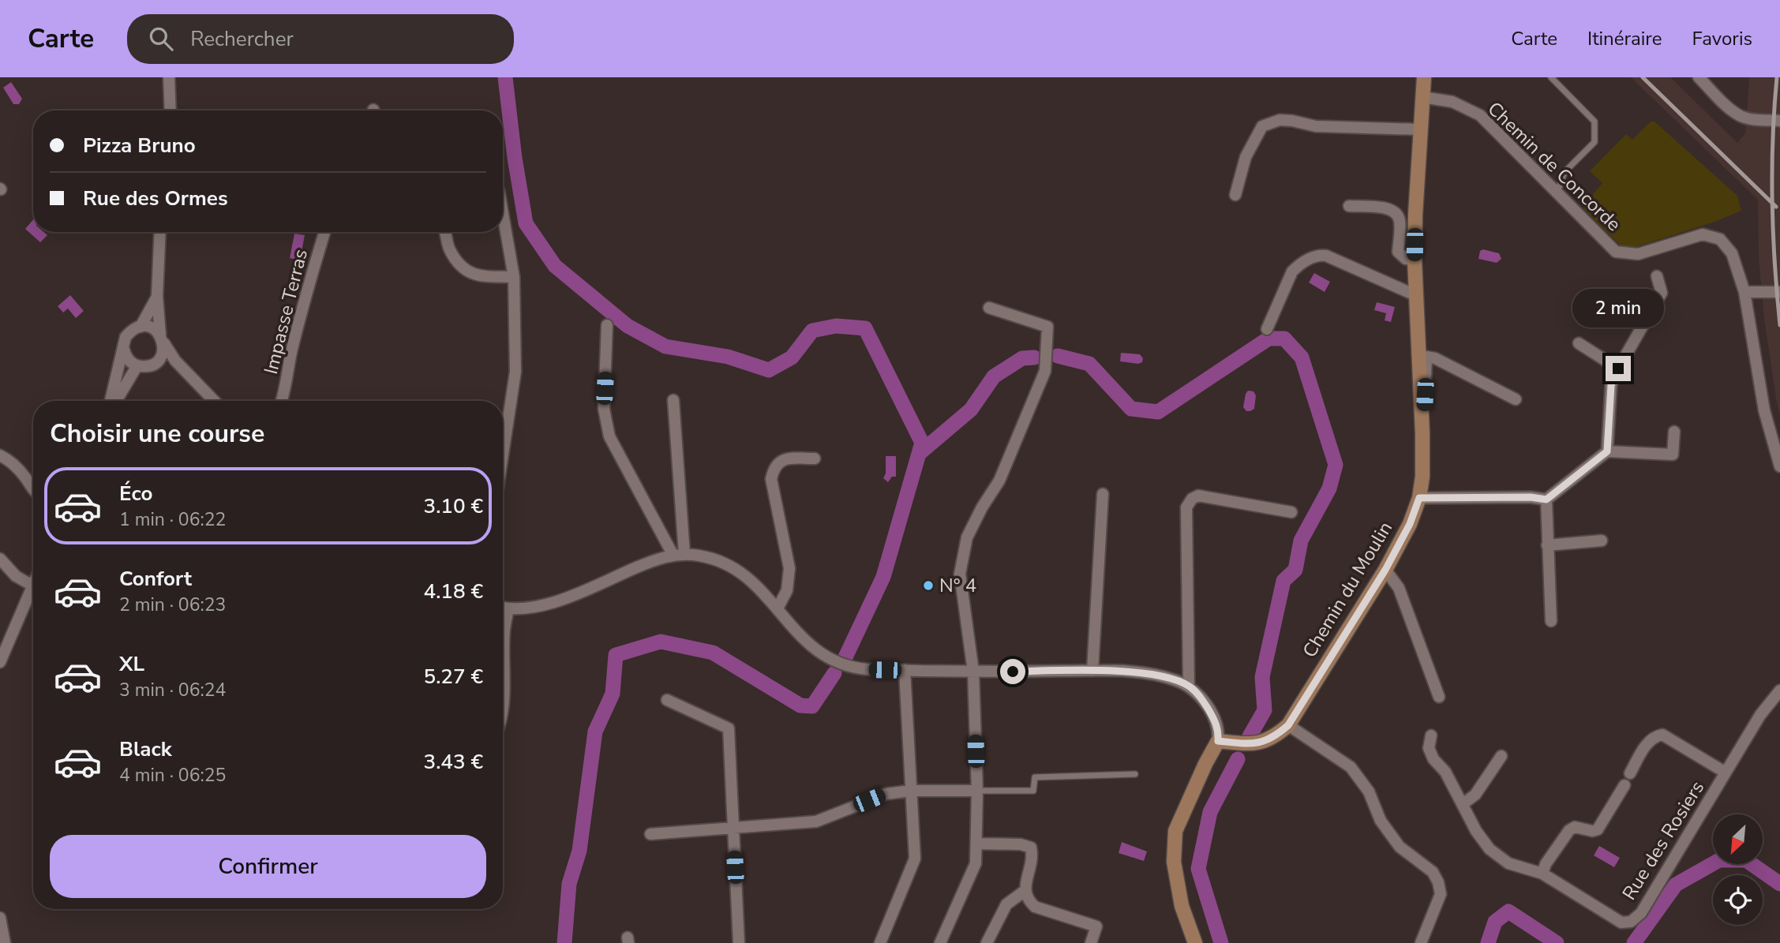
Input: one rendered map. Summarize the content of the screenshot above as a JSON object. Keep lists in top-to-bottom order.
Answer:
{
  "streets": {
    "street": [
      "Chemin de Concorde",
      "Impasse Terras",
      "Chemin du Moulin",
      "Rue des Rosiers"
    ]
  },
  "crossings": [
    ["Chemin de Concorde", "Chemin du Moulin"]
  ],
  "places": ["N° 4"],
  "north": "bottom left",
  "page": {
    "header": "Carte",
    "search": "Rechercher",
    "nav": ["Carte", "Itinéraire", "Favoris"],
    "banner": ["Pizza Bruno", "Rue des Ormes"],
    "bubble": "2 min",
    "heading": "Choisir une course",
    "list": [
      {
        "name": "Éco",
        "note": "1 min · 06:22",
        "value": "3.10 €"
      },
      {
        "name": "Confort",
        "note": "2 min · 06:23",
        "value": "4.18 €"
      },
      {
        "name": "XL",
        "note": "3 min · 06:24",
        "value": "5.27 €"
      },
      {
        "name": "Black",
        "note": "4 min · 06:25",
        "value": "3.43 €"
      }
    ],
    "buttons": "Confirmer"
  }
}
